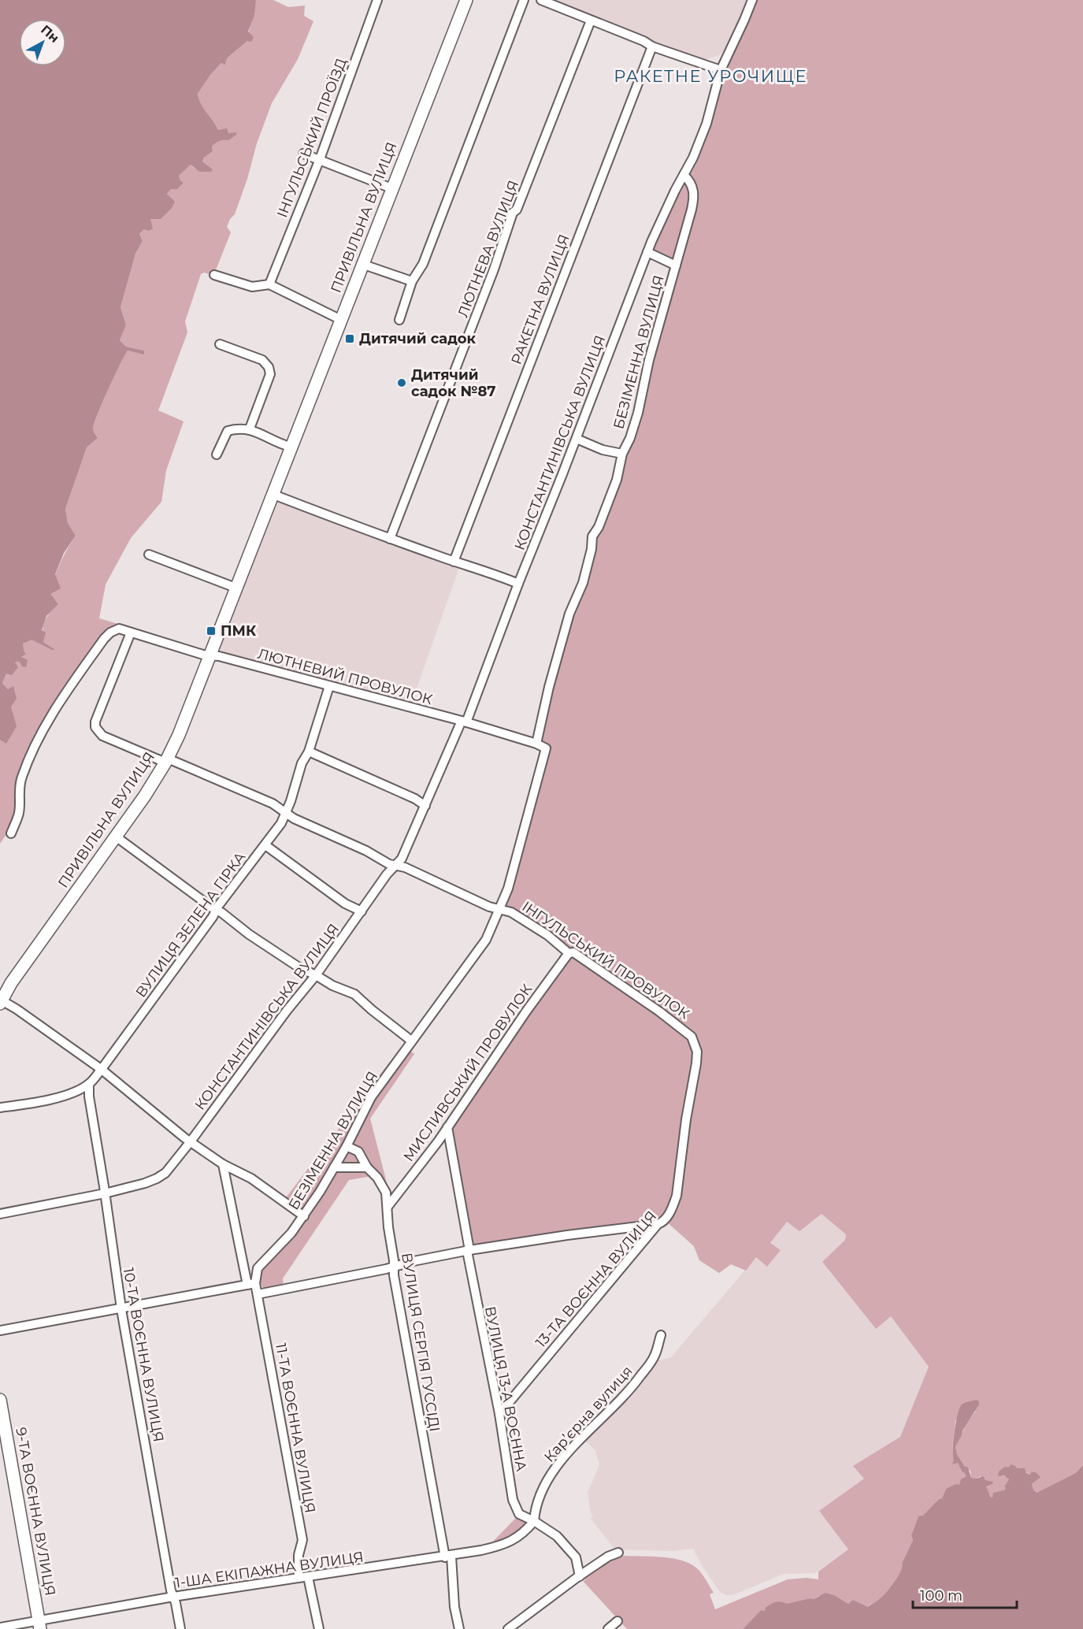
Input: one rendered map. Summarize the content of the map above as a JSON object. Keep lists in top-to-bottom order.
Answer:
{
  "streets": {
    "street": [
      "ІНГУЛЬСЬКИЙ ПРОЇЗД",
      "ПРИВІЛЬНА ВУЛИЦЯ",
      "ЛЮТНЕВА ВУЛИЦЯ",
      "РАКЕТНА ВУЛИЦЯ",
      "БЕЗІМЕННА ВУЛИЦЯ",
      "КОНСТАНТИНІВСЬКА ВУЛИЦЯ",
      "ЛЮТНЕВИЙ ПРОВУЛОК",
      "ВУЛИЦЯ ЗЕЛЕНА ГІРКА",
      "ІНГУЛЬСЬКИЙ ПРОВУЛОК",
      "МИСЛИВСЬКИЙ ПРОВУЛОК",
      "13-ТА ВОЄННА ВУЛИЦЯ",
      "ВУЛИЦЯ СЕРГІЯ ГУССІДІ",
      "10-ТА ВОЄННА ВУЛИЦЯ",
      "ВУЛИЦЯ 13-А ВОЄННА",
      "Карʼєрна вулиця",
      "11-ТА ВОЄННА ВУЛИЦЯ",
      "9-ТА ВОЄННА ВУЛИЦЯ",
      "1-ША ЕКІПАЖНА ВУЛИЦЯ"
    ]
  },
  "crossings": [
    ["ПРИВІЛЬНА ВУЛИЦЯ", "ЛЮТНЕВИЙ ПРОВУЛОК"],
    ["ПРИВІЛЬНА ВУЛИЦЯ", "ІНГУЛЬСЬКИЙ ПРОВУЛОК"],
    ["БЕЗІМЕННА ВУЛИЦЯ", "КОНСТАНТИНІВСЬКА ВУЛИЦЯ"],
    ["БЕЗІМЕННА ВУЛИЦЯ", "ЛЮТНЕВИЙ ПРОВУЛОК"],
    ["БЕЗІМЕННА ВУЛИЦЯ", "ІНГУЛЬСЬКИЙ ПРОВУЛОК"],
    ["БЕЗІМЕННА ВУЛИЦЯ", "ВУЛИЦЯ СЕРГІЯ ГУССІДІ"],
    ["БЕЗІМЕННА ВУЛИЦЯ", "11-ТА ВОЄННА ВУЛИЦЯ"],
    ["КОНСТАНТИНІВСЬКА ВУЛИЦЯ", "ЛЮТНЕВИЙ ПРОВУЛОК"],
    ["КОНСТАНТИНІВСЬКА ВУЛИЦЯ", "ІНГУЛЬСЬКИЙ ПРОВУЛОК"],
    ["КОНСТАНТИНІВСЬКА ВУЛИЦЯ", "10-ТА ВОЄННА ВУЛИЦЯ"],
    ["ЛЮТНЕВИЙ ПРОВУЛОК", "ВУЛИЦЯ ЗЕЛЕНА ГІРКА"],
    ["ЛЮТНЕВИЙ ПРОВУЛОК", "ІНГУЛЬСЬКИЙ ПРОВУЛОК"],
    ["ВУЛИЦЯ ЗЕЛЕНА ГІРКА", "ІНГУЛЬСЬКИЙ ПРОВУЛОК"],
    ["ВУЛИЦЯ ЗЕЛЕНА ГІРКА", "10-ТА ВОЄННА ВУЛИЦЯ"],
    ["ІНГУЛЬСЬКИЙ ПРОВУЛОК", "МИСЛИВСЬКИЙ ПРОВУЛОК"],
    ["ІНГУЛЬСЬКИЙ ПРОВУЛОК", "13-ТА ВОЄННА ВУЛИЦЯ"],
    ["МИСЛИВСЬКИЙ ПРОВУЛОК", "ВУЛИЦЯ СЕРГІЯ ГУССІДІ"],
    ["МИСЛИВСЬКИЙ ПРОВУЛОК", "ВУЛИЦЯ 13-А ВОЄННА"],
    ["13-ТА ВОЄННА ВУЛИЦЯ", "ВУЛИЦЯ 13-А ВОЄННА"],
    ["ВУЛИЦЯ СЕРГІЯ ГУССІДІ", "1-ША ЕКІПАЖНА ВУЛИЦЯ"],
    ["10-ТА ВОЄННА ВУЛИЦЯ", "1-ША ЕКІПАЖНА ВУЛИЦЯ"],
    ["ВУЛИЦЯ 13-А ВОЄННА", "Карʼєрна вулиця"],
    ["ВУЛИЦЯ 13-А ВОЄННА", "1-ША ЕКІПАЖНА ВУЛИЦЯ"],
    ["Карʼєрна вулиця", "1-ША ЕКІПАЖНА ВУЛИЦЯ"],
    ["11-ТА ВОЄННА ВУЛИЦЯ", "1-ША ЕКІПАЖНА ВУЛИЦЯ"],
    ["9-ТА ВОЄННА ВУЛИЦЯ", "1-ША ЕКІПАЖНА ВУЛИЦЯ"]
  ],
  "districts": ["РАКЕТНЕ УРОЧИЩЕ"],
  "places": {
    "transit": ["Дитячий садок", "ПМК"],
    "other": ["Дитячий садок №87"]
  },
  "scale_bar": "100 m",
  "north": "top right"
}
